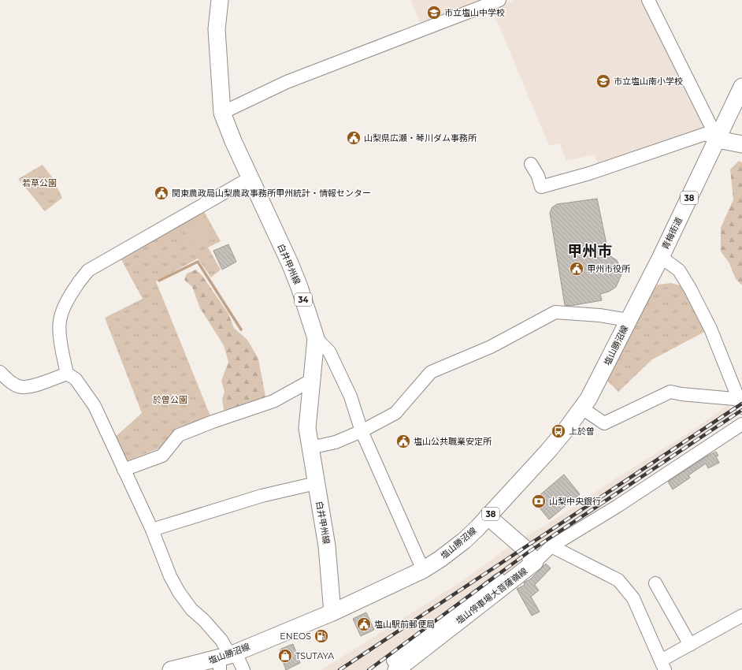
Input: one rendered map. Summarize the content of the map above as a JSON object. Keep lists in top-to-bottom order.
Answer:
{
  "streets": {
    "main road": [
      "38",
      "青梅街道",
      "白井甲州線",
      "34",
      "塩山勝沼線",
      "塩山停車場大菩薩嶺線"
    ]
  },
  "crossings": [
    ["青梅街道", "塩山勝沼線"],
    ["白井甲州線", "塩山勝沼線"],
    ["塩山勝沼線", "塩山停車場大菩薩嶺線"]
  ],
  "districts": ["甲州市"],
  "parks": ["若草公園", "於曽公園"],
  "places": {
    "school or university": ["市立塩山中学校", "市立塩山南小学校"],
    "public building": [
      "山梨県広瀬・琴川ダム事務所",
      "関東農政局山梨農政事務所甲州統計・情報センター",
      "甲州市役所",
      "塩山公共職業安定所",
      "塩山駅前郵便局"
    ],
    "bus stop": ["上於曽"],
    "bank": ["山梨中央銀行"],
    "fuel station": ["ENEOS"],
    "shop": ["TSUTAYA"]
  }
}
